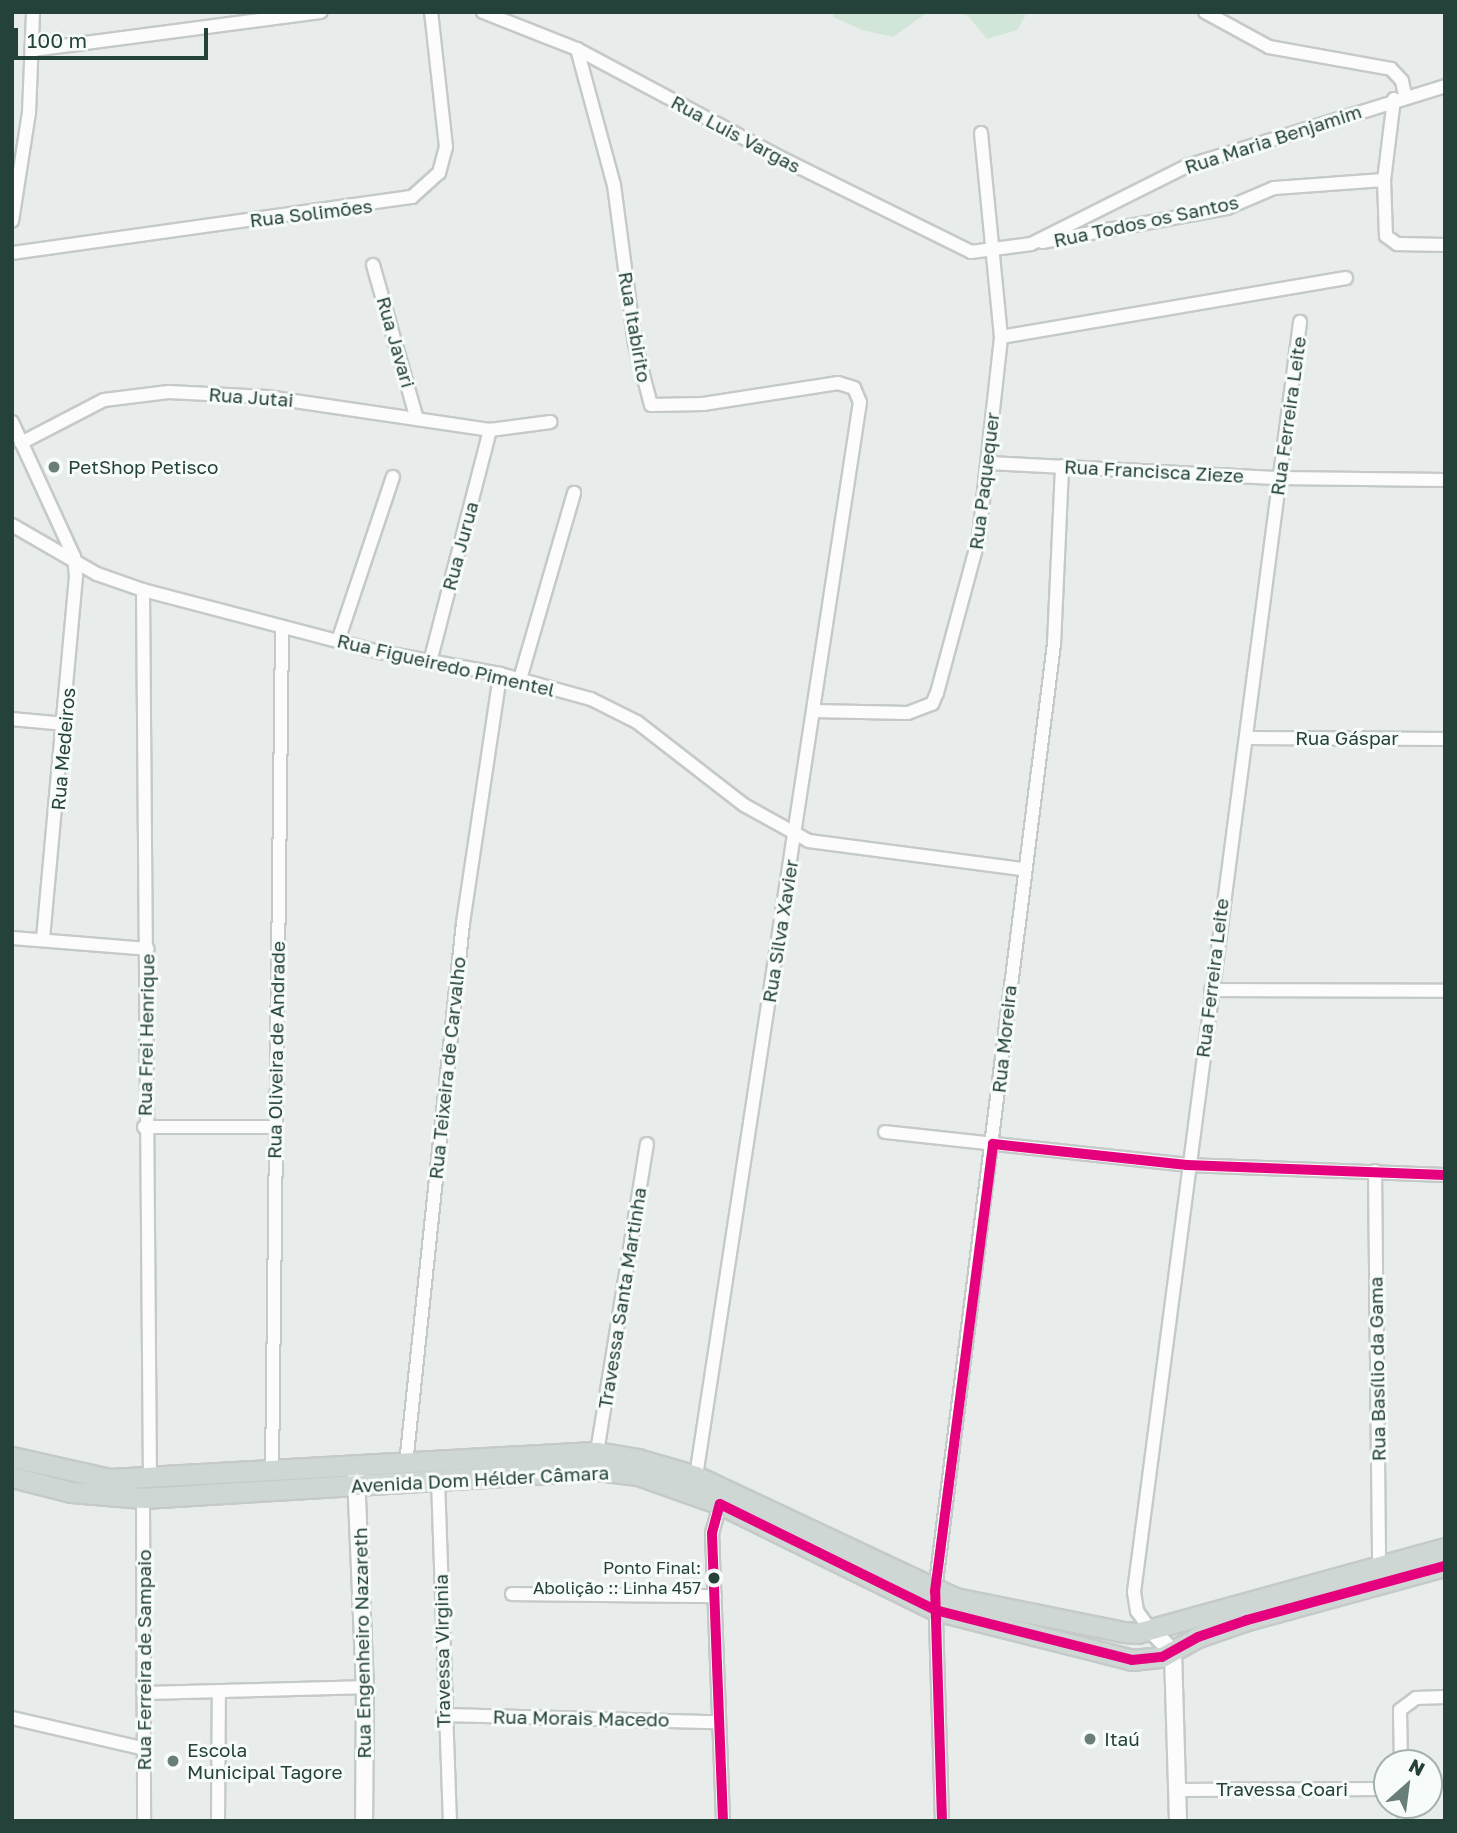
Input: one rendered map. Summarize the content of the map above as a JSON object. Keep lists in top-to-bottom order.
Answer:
{
  "streets": {
    "main road": ["Avenida Dom Hélder Câmara"],
    "street": [
      "Rua Luis Vargas",
      "Rua Maria Benjamim",
      "Rua Solimões",
      "Rua Todos os Santos",
      "Rua Itabirito",
      "Rua Javari",
      "Rua Jutai",
      "Rua Ferreira Leite",
      "Rua Francisca Zieze",
      "Rua Paquequer",
      "Rua Jurua",
      "Rua Figueiredo Pimentel",
      "Rua Gáspar",
      "Rua Medeiros",
      "Rua Silva Xavier",
      "Rua Frei Henrique",
      "Rua Moreira",
      "Rua Oliveira de Andrade",
      "Rua Teixeira de Carvalho",
      "Travessa Santa Martinha",
      "Rua Basílio da Gama",
      "Rua Engenheiro Nazareth",
      "Travessa Virginia",
      "Rua Ferreira de Sampaio",
      "Rua Morais Macedo",
      "Travessa Coari"
    ]
  },
  "crossings": [
    ["Rua Luis Vargas", "Rua Maria Benjamim"],
    ["Rua Luis Vargas", "Rua Itabirito"],
    ["Rua Luis Vargas", "Rua Paquequer"],
    ["Rua Maria Benjamim", "Rua Todos os Santos"],
    ["Rua Maria Benjamim", "Rua Paquequer"],
    ["Rua Itabirito", "Rua Silva Xavier"],
    ["Rua Javari", "Rua Jutai"],
    ["Rua Jutai", "Rua Jurua"],
    ["Rua Ferreira Leite", "Rua Francisca Zieze"],
    ["Rua Ferreira Leite", "Rua Gáspar"],
    ["Rua Ferreira Leite", "Avenida Dom Hélder Câmara"],
    ["Rua Francisca Zieze", "Rua Paquequer"],
    ["Rua Francisca Zieze", "Rua Moreira"],
    ["Rua Paquequer", "Rua Silva Xavier"],
    ["Rua Jurua", "Rua Figueiredo Pimentel"],
    ["Rua Figueiredo Pimentel", "Rua Medeiros"],
    ["Rua Figueiredo Pimentel", "Rua Silva Xavier"],
    ["Rua Figueiredo Pimentel", "Rua Frei Henrique"],
    ["Rua Figueiredo Pimentel", "Rua Moreira"],
    ["Rua Figueiredo Pimentel", "Rua Oliveira de Andrade"],
    ["Rua Figueiredo Pimentel", "Rua Teixeira de Carvalho"],
    ["Rua Silva Xavier", "Avenida Dom Hélder Câmara"],
    ["Rua Frei Henrique", "Avenida Dom Hélder Câmara"],
    ["Rua Moreira", "Avenida Dom Hélder Câmara"],
    ["Rua Oliveira de Andrade", "Avenida Dom Hélder Câmara"],
    ["Rua Teixeira de Carvalho", "Avenida Dom Hélder Câmara"],
    ["Travessa Santa Martinha", "Avenida Dom Hélder Câmara"],
    ["Rua Basílio da Gama", "Avenida Dom Hélder Câmara"],
    ["Avenida Dom Hélder Câmara", "Rua Engenheiro Nazareth"],
    ["Avenida Dom Hélder Câmara", "Travessa Virginia"],
    ["Avenida Dom Hélder Câmara", "Rua Ferreira de Sampaio"],
    ["Travessa Virginia", "Rua Morais Macedo"]
  ],
  "places": [
    "PetShop Petisco",
    "Ponto Final: Abolição :: Linha 457",
    "Itaú",
    "Escola Municipal Tagore"
  ],
  "lines": ["transit line 457"],
  "scale_bar": "100 m",
  "north": "top right"
}
